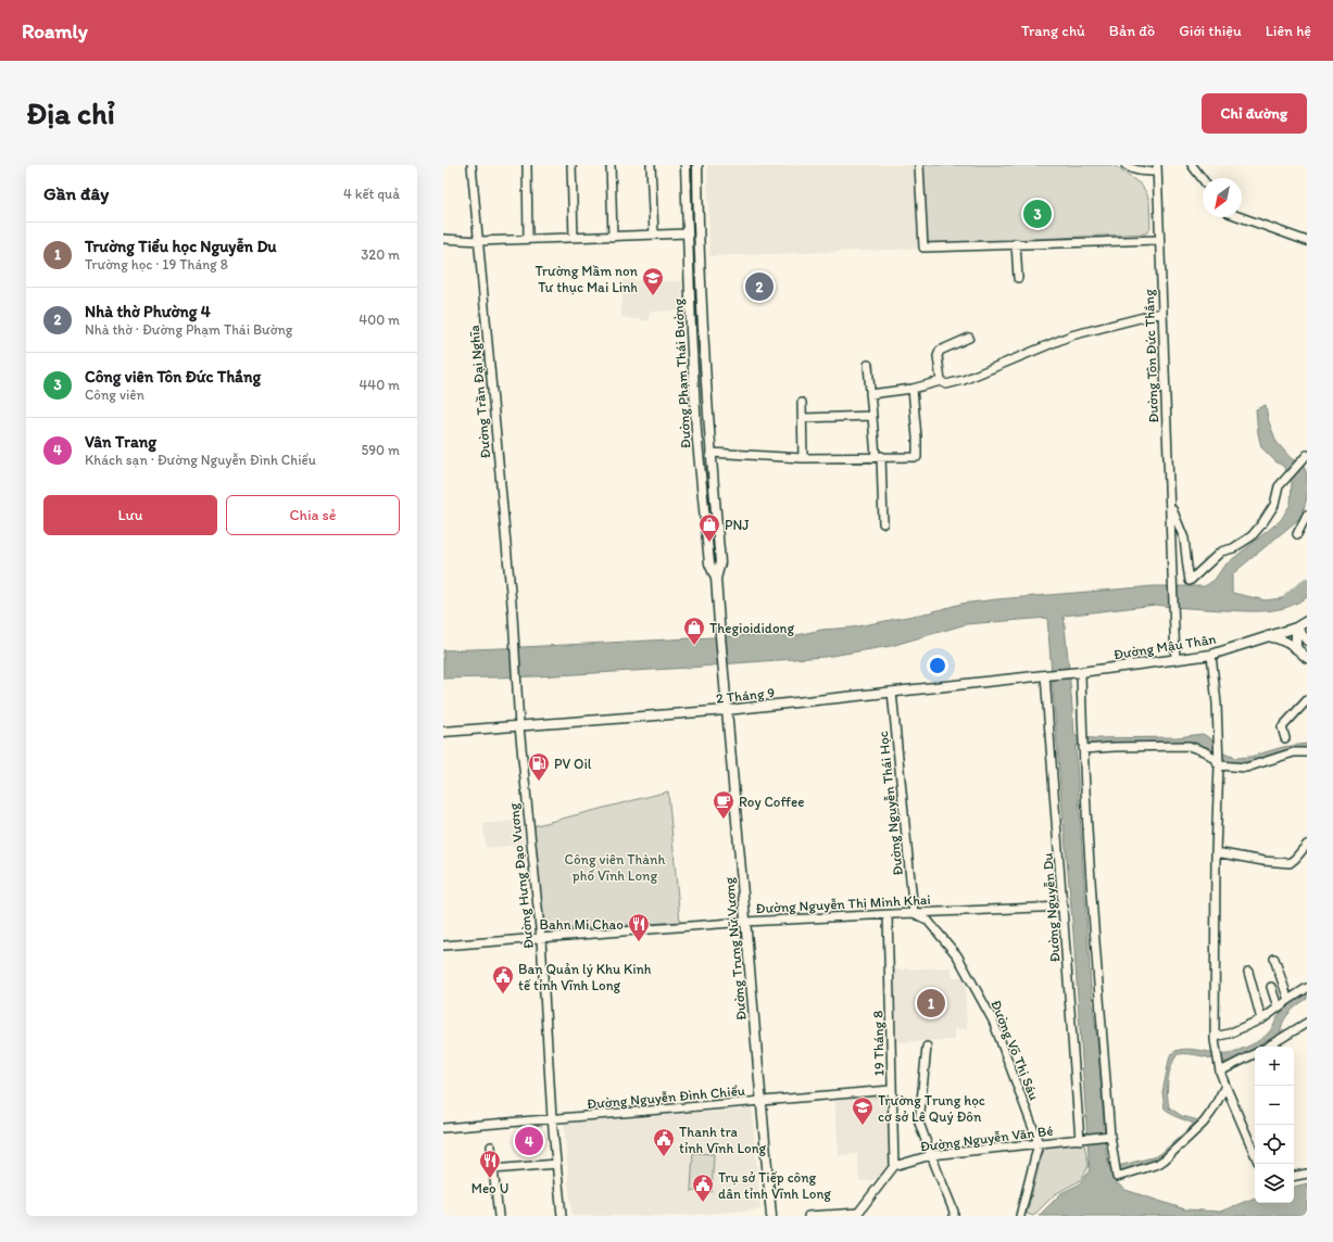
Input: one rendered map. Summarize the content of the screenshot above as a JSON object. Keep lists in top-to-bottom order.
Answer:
{
  "streets": {
    "main road": [
      "Đường Phạm Thái Bường",
      "Đường Mậu Thân",
      "2 Tháng 9",
      "Đường Trưng Nữ Vương"
    ],
    "street": [
      "Đường Tôn Đức Thắng",
      "Đường Trần Đại Nghĩa",
      "Đường Nguyễn Thái Học",
      "Đường Hưng Đạo Vương",
      "Đường Nguyễn Thị Minh Khai",
      "Đường Nguyễn Du",
      "19 Tháng 8",
      "Đường Võ Thị Sáu",
      "Đường Nguyễn Đình Chiểu",
      "Đường Nguyễn Văn Bé"
    ]
  },
  "crossings": [
    ["Đường Tôn Đức Thắng", "Đường Mậu Thân"],
    ["Đường Phạm Thái Bường", "Đường Trưng Nữ Vương"],
    ["Đường Trần Đại Nghĩa", "Đường Hưng Đạo Vương"],
    ["Đường Mậu Thân", "2 Tháng 9"],
    ["Đường Mậu Thân", "Đường Nguyễn Du"],
    ["2 Tháng 9", "Đường Nguyễn Thái Học"],
    ["2 Tháng 9", "Đường Hưng Đạo Vương"],
    ["2 Tháng 9", "Đường Nguyễn Du"],
    ["2 Tháng 9", "Đường Trưng Nữ Vương"],
    ["Đường Nguyễn Thái Học", "Đường Nguyễn Thị Minh Khai"],
    ["Đường Nguyễn Thái Học", "Đường Võ Thị Sáu"],
    ["Đường Hưng Đạo Vương", "Đường Nguyễn Thị Minh Khai"],
    ["Đường Hưng Đạo Vương", "Đường Nguyễn Đình Chiểu"],
    ["Đường Nguyễn Thị Minh Khai", "Đường Nguyễn Du"],
    ["Đường Nguyễn Thị Minh Khai", "Đường Trưng Nữ Vương"],
    ["Đường Nguyễn Thị Minh Khai", "19 Tháng 8"],
    ["Đường Nguyễn Thị Minh Khai", "Đường Võ Thị Sáu"],
    ["Đường Nguyễn Du", "Đường Nguyễn Văn Bé"],
    ["Đường Trưng Nữ Vương", "Đường Nguyễn Đình Chiểu"],
    ["19 Tháng 8", "Đường Nguyễn Đình Chiểu"],
    ["19 Tháng 8", "Đường Nguyễn Văn Bé"],
    ["Đường Võ Thị Sáu", "Đường Nguyễn Văn Bé"]
  ],
  "parks": ["Công viên Thành phố Vĩnh Long"],
  "places": {
    "school or university": ["Trường Mầm non Tư thục Mai Linh", "Trường Trung học cơ sở Lê Quý Đôn"],
    "shop": ["PNJ", "Thegioididong"],
    "fuel station": ["PV Oil"],
    "cafe": ["Roy Coffee"],
    "restaurant": ["Bahn Mi Chao", "Meo U"],
    "public building": ["Ban Quản lý Khu Kinh tế tỉnh Vĩnh Long", "Thanh tra tỉnh Vĩnh Long", "Trụ sở Tiếp công dân tỉnh Vĩnh Long"]
  },
  "north": "bottom left",
  "page": {
    "header": "Roamly",
    "nav": [
      "Trang chủ",
      "Bản đồ",
      "Giới thiệu",
      "Liên hệ"
    ],
    "buttons": [
      "Chỉ đường",
      ["Lưu", "Chia sẻ"]
    ],
    "title": "Địa chỉ",
    "heading": ["Gần đây", "4 kết quả"],
    "pins": [
      "3",
      "2",
      "1",
      "4"
    ],
    "list": [
      {
        "mark": "1",
        "name": "Trường Tiểu học Nguyễn Du",
        "note": "Trường học · 19 Tháng 8",
        "value": "320 m"
      },
      {
        "mark": "2",
        "name": "Nhà thờ Phường 4",
        "note": "Nhà thờ · Đường Phạm Thái Bường",
        "value": "400 m"
      },
      {
        "mark": "3",
        "name": "Công viên Tôn Đức Thắng",
        "note": "Công viên",
        "value": "440 m"
      },
      {
        "mark": "4",
        "name": "Vân Trang",
        "note": "Khách sạn · Đường Nguyễn Đình Chiểu",
        "value": "590 m"
      }
    ],
    "map_buttons": ["+", "−"]
  }
}
